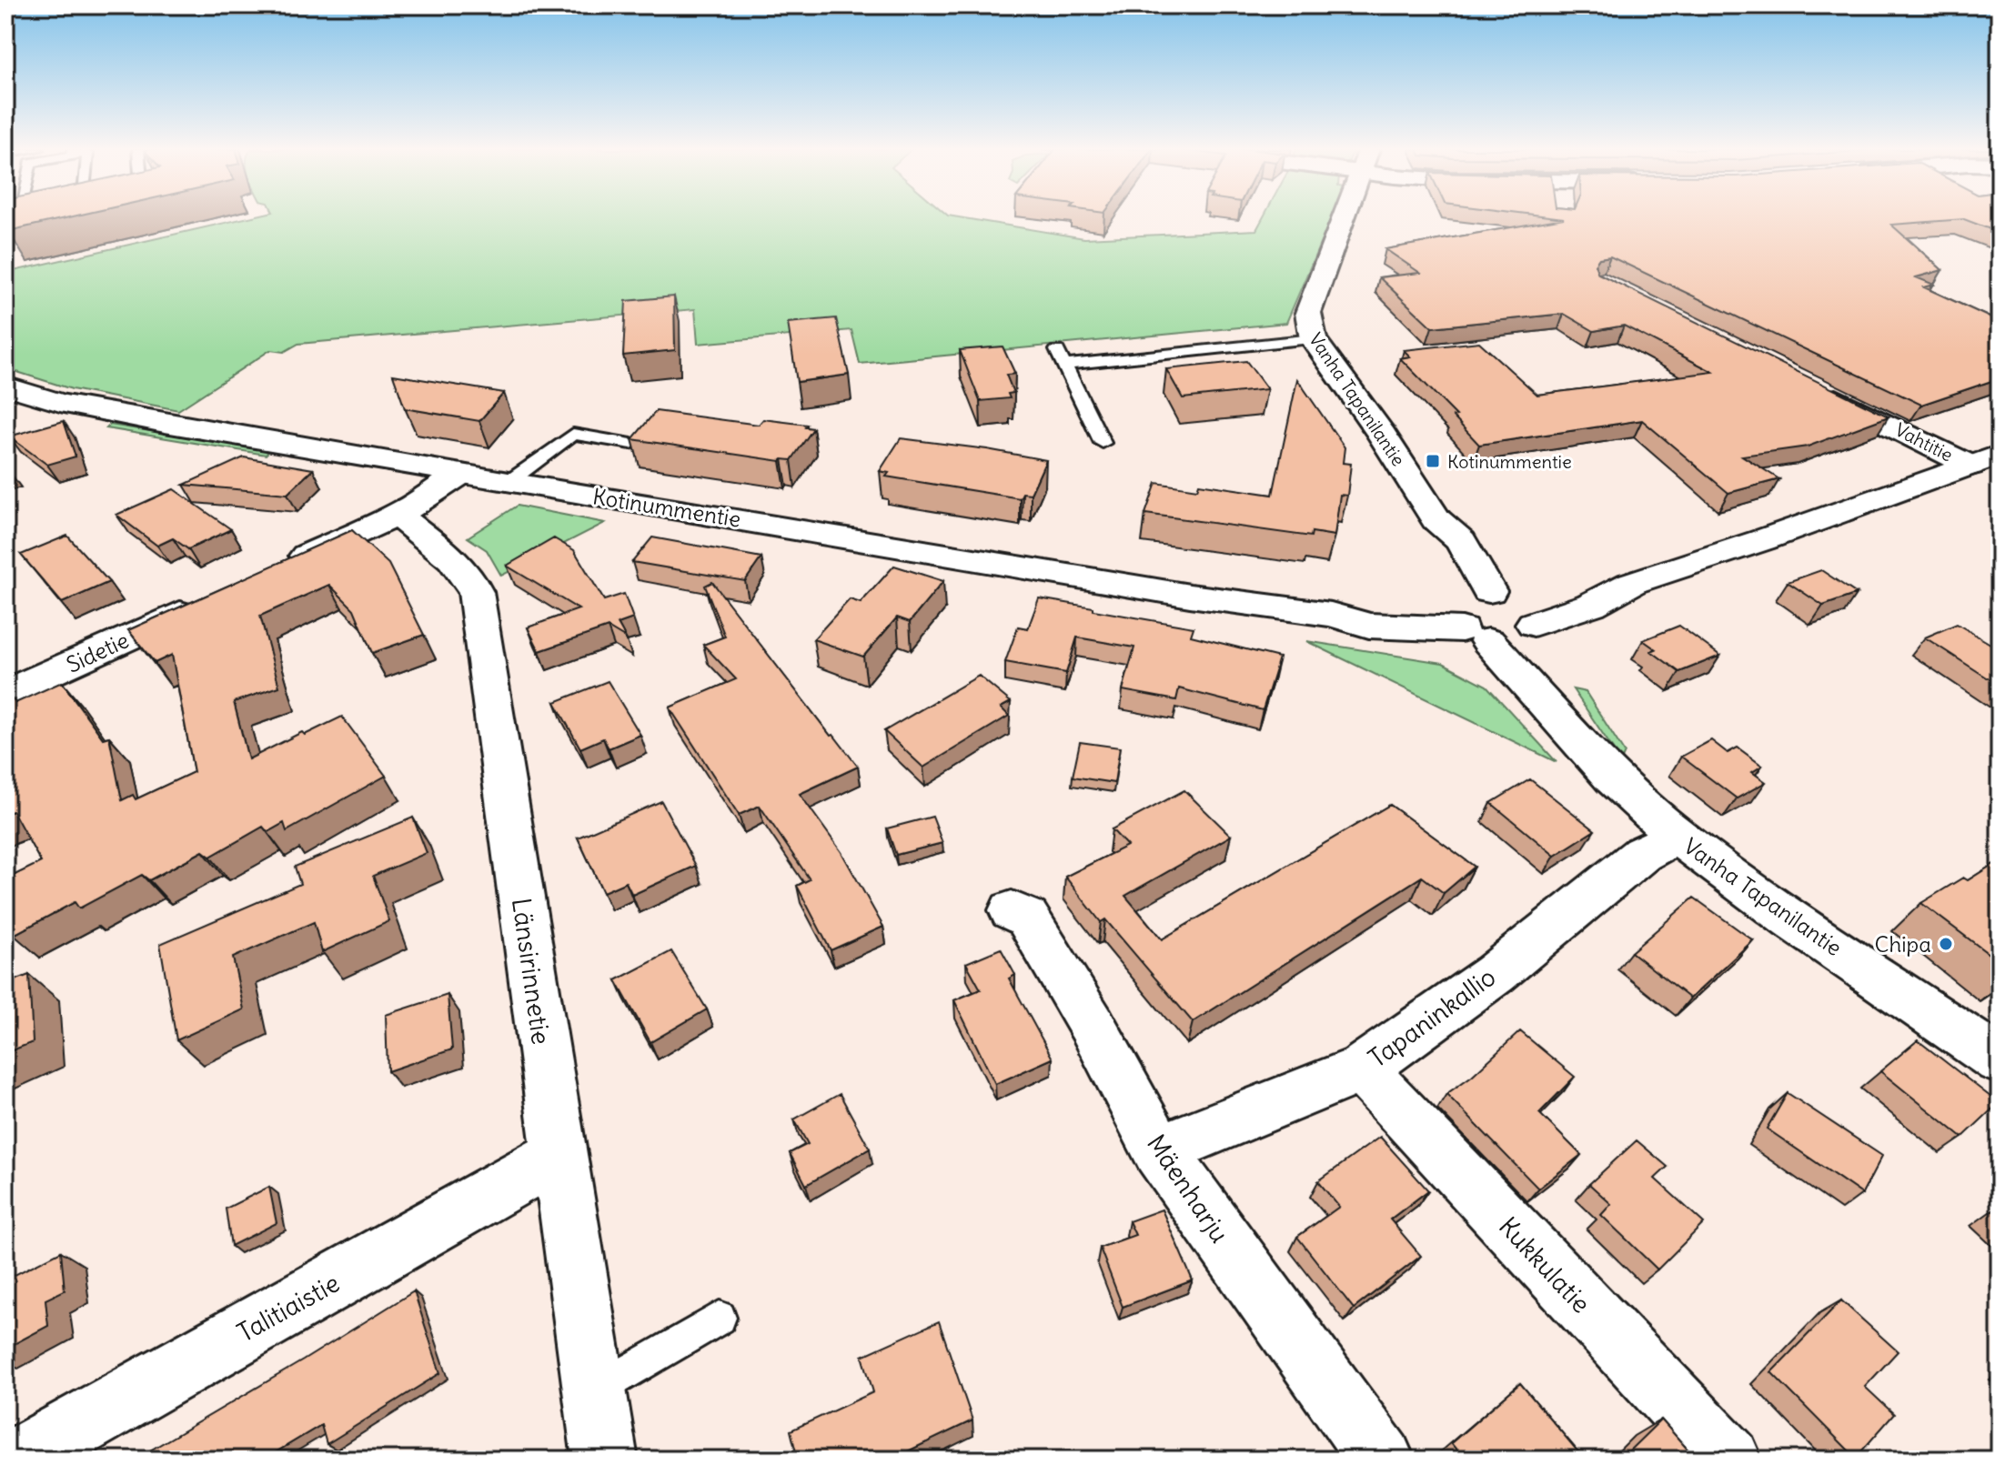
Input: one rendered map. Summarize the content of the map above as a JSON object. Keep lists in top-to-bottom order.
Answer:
{
  "streets": {
    "street": [
      "Vanha Tapanilantie",
      "Vahtitie",
      "Kotinummentie",
      "Sidetie",
      "Länsirinnetie",
      "Tapaninkallio",
      "Mäenharju",
      "Kukkulatie",
      "Talitiaistie"
    ]
  },
  "crossings": [
    ["Vanha Tapanilantie", "Kotinummentie"],
    ["Vanha Tapanilantie", "Tapaninkallio"],
    ["Vahtitie", "Kotinummentie"],
    ["Länsirinnetie", "Talitiaistie"],
    ["Tapaninkallio", "Mäenharju"],
    ["Tapaninkallio", "Kukkulatie"]
  ],
  "places": {
    "transit": ["Kotinummentie"],
    "other": ["Chipa"]
  }
}
